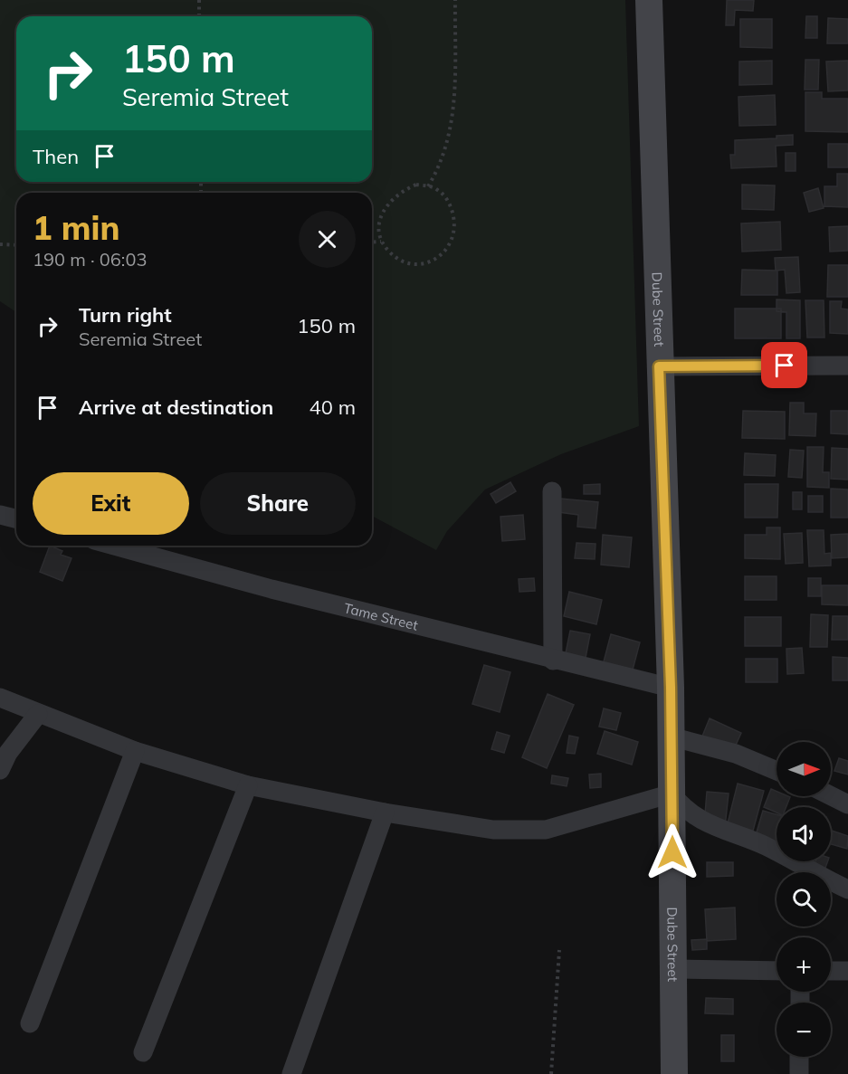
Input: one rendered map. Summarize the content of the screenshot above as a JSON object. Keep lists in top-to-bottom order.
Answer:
{
  "streets": {
    "street": ["Dube Street", "Tame Street"]
  },
  "crossings": [
    ["Dube Street", "Tame Street"]
  ],
  "north": "right",
  "page": {
    "turn": ["150 m", "Seremia Street"],
    "then": "Then",
    "heading": ["1 min", "190 m · 06:03"],
    "list": [
      {
        "name": "Turn right",
        "note": "Seremia Street",
        "value": "150 m"
      },
      {
        "name": "Arrive at destination",
        "value": "40 m"
      }
    ],
    "buttons": ["Exit", "Share"],
    "map_buttons": ["+", "−"]
  }
}
